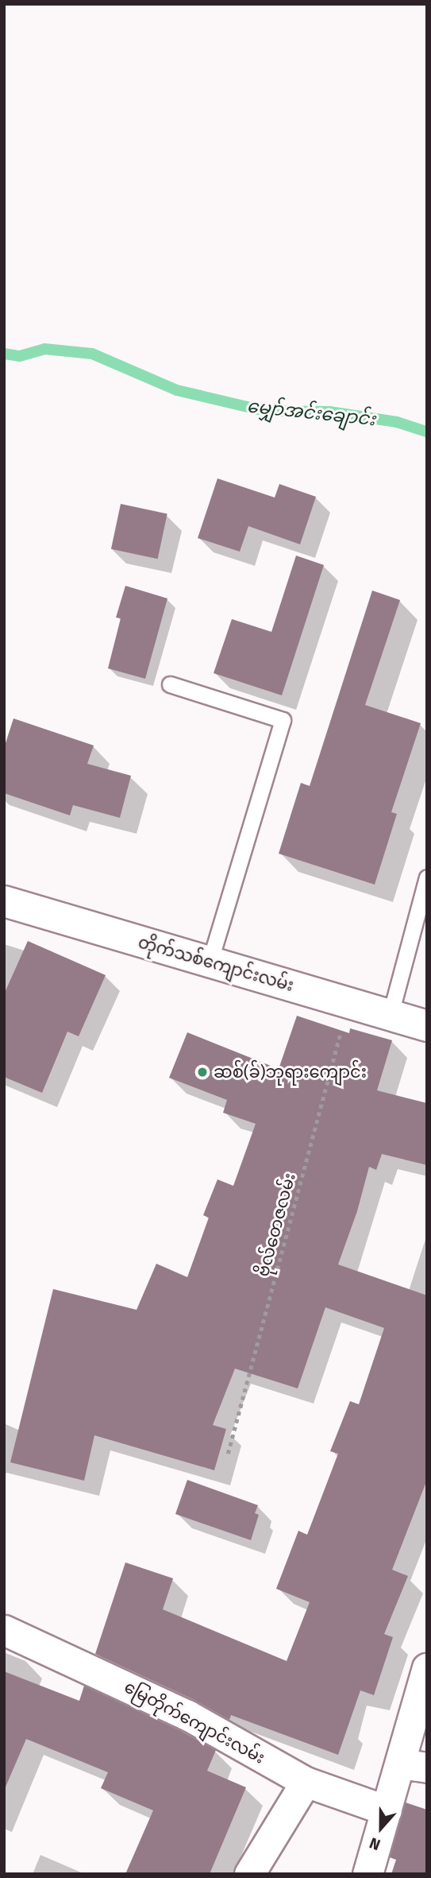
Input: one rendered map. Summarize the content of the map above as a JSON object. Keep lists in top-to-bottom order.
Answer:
{
  "streets": {
    "street": ["တိုက်သစ်ကျောင်းလမ်း", "မြေတိုက်ကျောင်းလမ်း"],
    "path": ["ဗိုလ်တေဇလမ်း"]
  },
  "crossings": [
    ["တိုက်သစ်ကျောင်းလမ်း", "ဗိုလ်တေဇလမ်း"]
  ],
  "water": ["မျှော်အင်းချောင်း"],
  "places": ["ဆစ်(ခ်)ဘုရားကျောင်း"],
  "north": "bottom"
}
